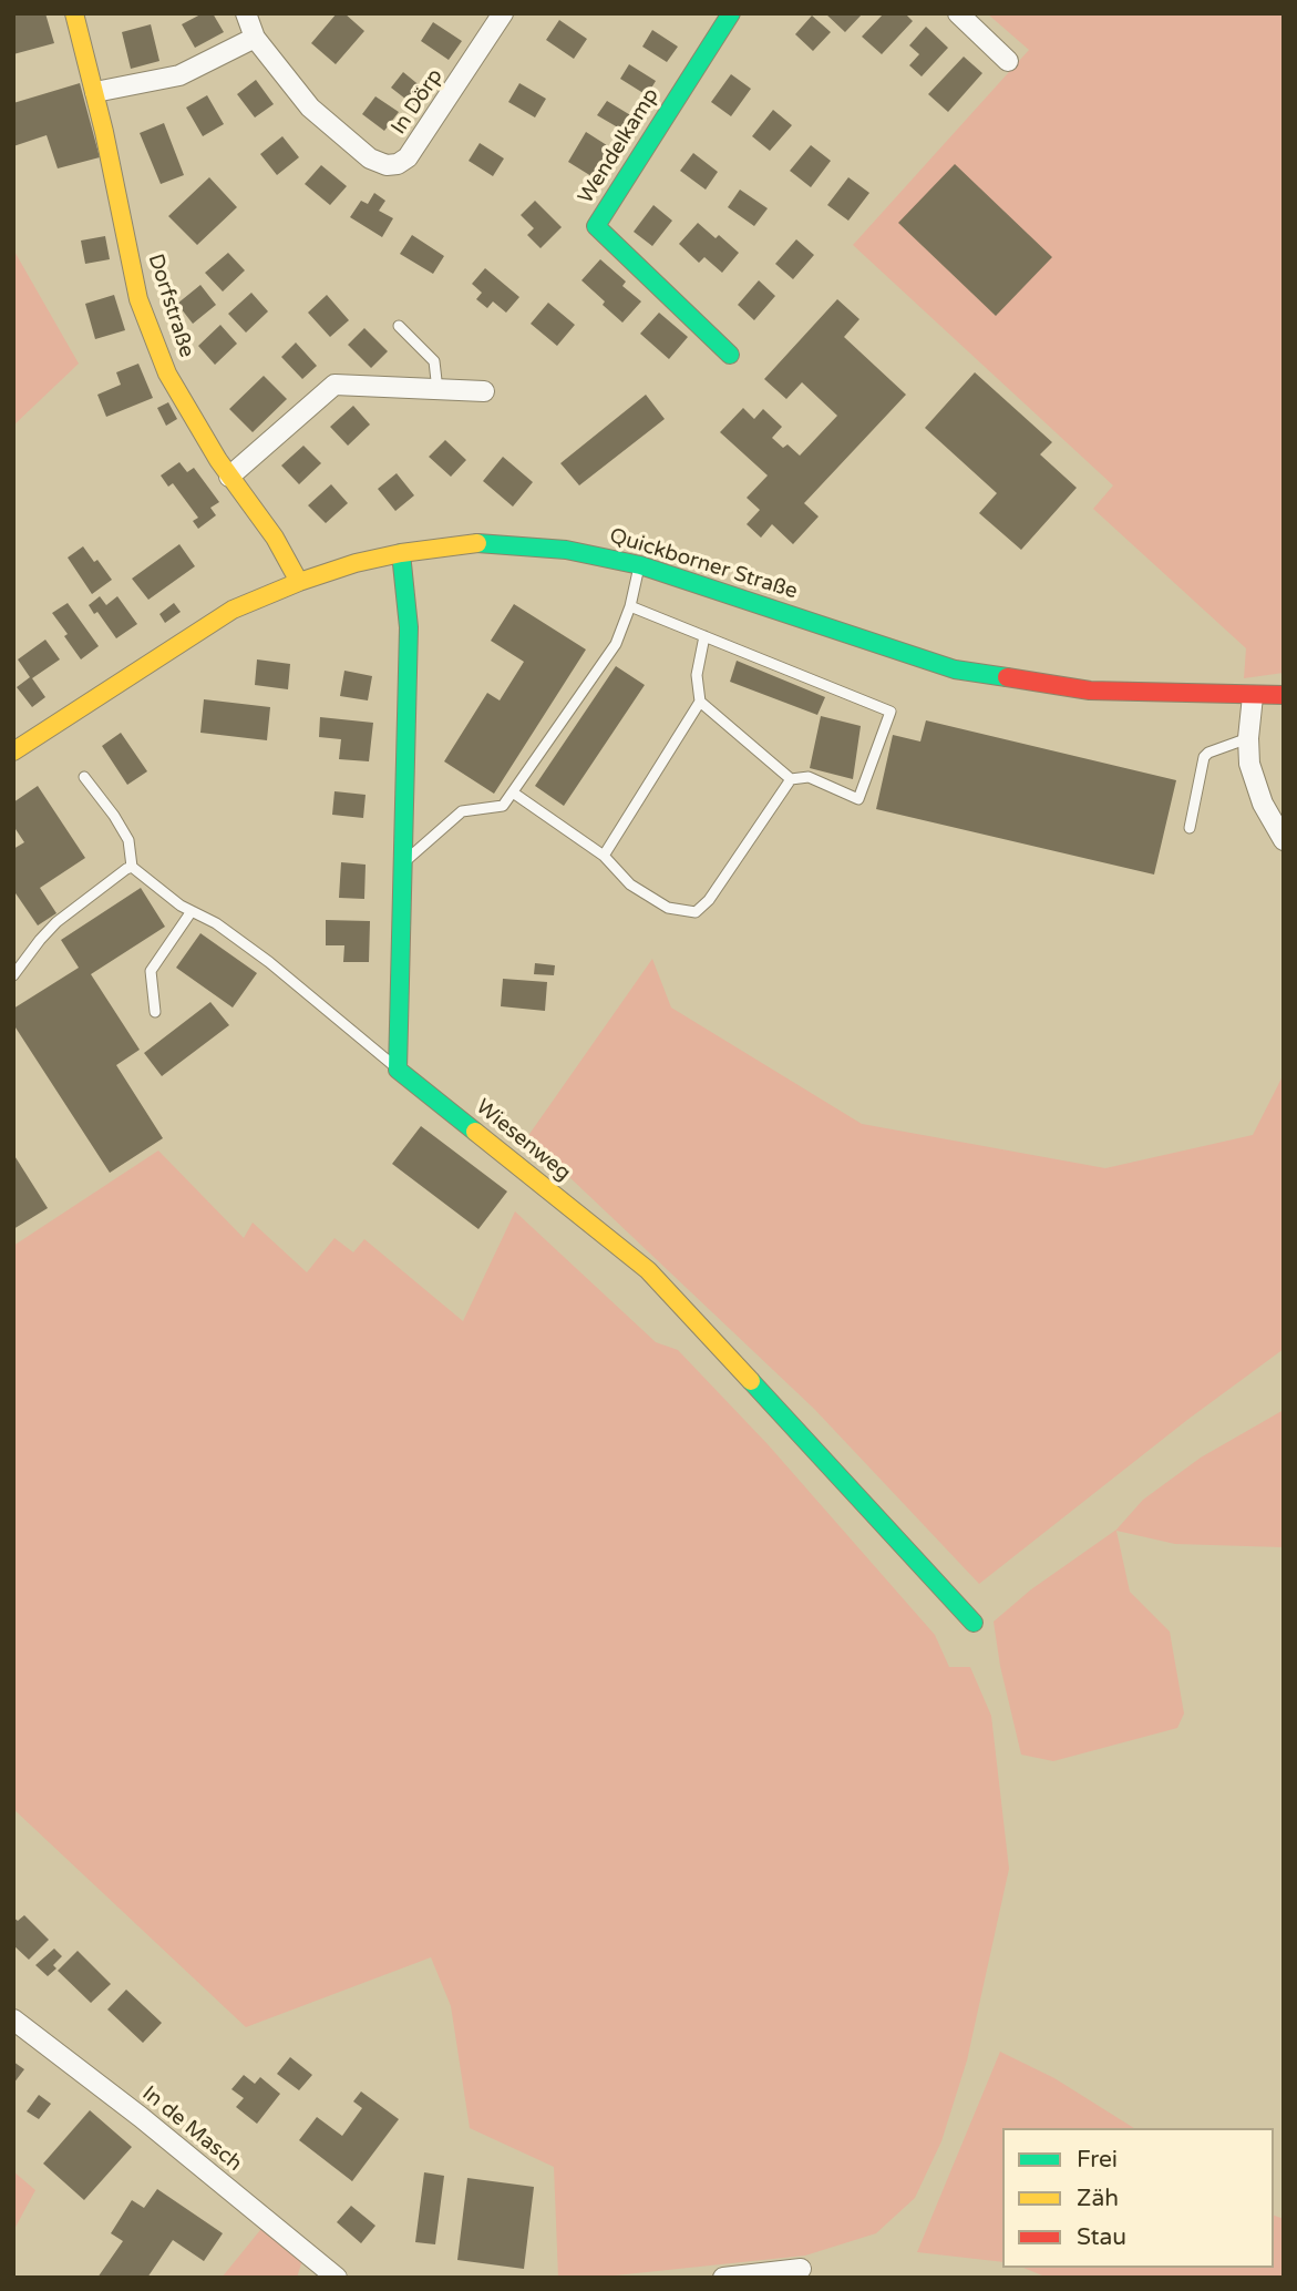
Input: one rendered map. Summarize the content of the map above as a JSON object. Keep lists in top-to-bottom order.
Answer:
{
  "streets": {
    "street": [
      "In Dörp",
      "Wendelkamp",
      "Dorfstraße",
      "Quickborner Straße",
      "Wiesenweg",
      "In de Masch"
    ]
  },
  "crossings": [
    ["Dorfstraße", "Quickborner Straße"]
  ],
  "legend": ["Frei", "Zäh", "Stau"]
}
